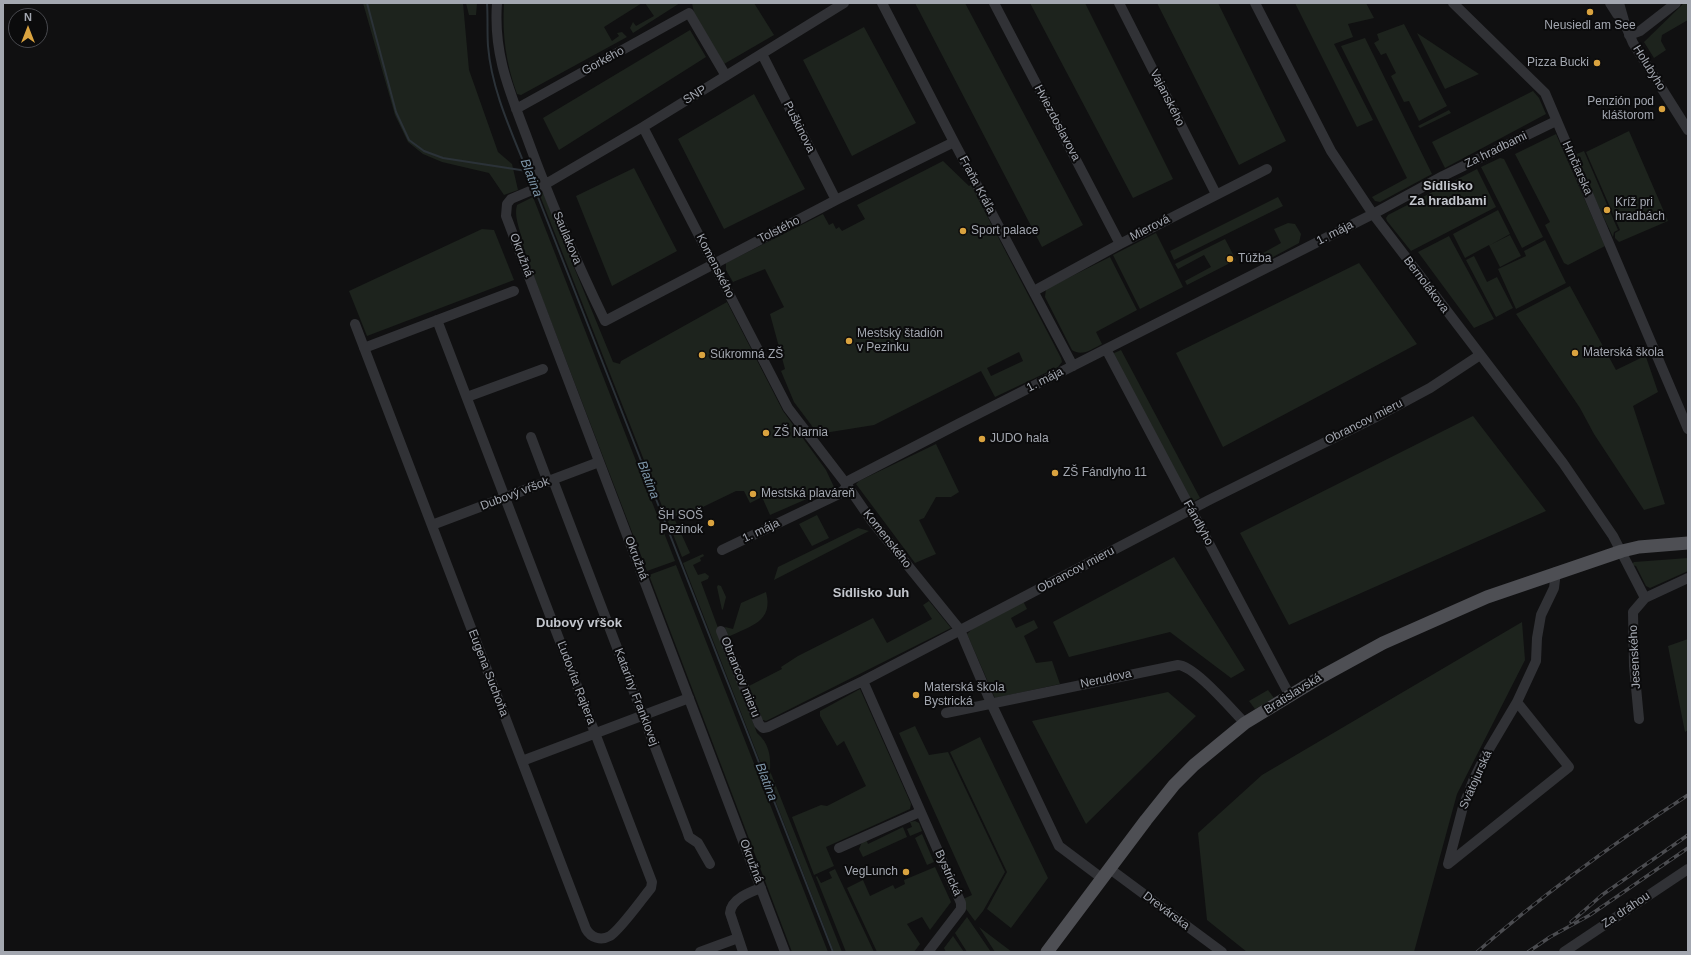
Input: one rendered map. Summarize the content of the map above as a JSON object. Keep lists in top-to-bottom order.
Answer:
{
  "streets": {
    "main road": ["Bratislavská"],
    "street": [
      "Gorkého",
      "Holubyho",
      "SNP",
      "Vajanského",
      "Hviezdoslavova",
      "Puškinova",
      "Za hradbami",
      "Hrnčiarska",
      "Fraňa Kráľa",
      "Mierová",
      "Tolstého",
      "1. mája",
      "Saulakova",
      "Okružná",
      "Komenského",
      "Bernolákova",
      "Obrancov mieru",
      "Dubový vŕšok",
      "Fándlyho",
      "Jesenského",
      "Eugena Suchoňa",
      "Nerudova",
      "Ľudovíta Rajtera",
      "Kataríny Franklovej",
      "Svätojurská",
      "Bystrická",
      "Za dráhou",
      "Drevárska"
    ]
  },
  "crossings": [
    ["Gorkého", "SNP"],
    ["Gorkého", "Saulakova"],
    ["SNP", "Puškinova"],
    ["SNP", "Saulakova"],
    ["SNP", "Okružná"],
    ["SNP", "Komenského"],
    ["Vajanského", "Mierová"],
    ["Hviezdoslavova", "Mierová"],
    ["Puškinova", "Tolstého"],
    ["Za hradbami", "Hrnčiarska"],
    ["Za hradbami", "1. mája"],
    ["Za hradbami", "Bernolákova"],
    ["Fraňa Kráľa", "Mierová"],
    ["Fraňa Kráľa", "Tolstého"],
    ["Fraňa Kráľa", "1. mája"],
    ["Tolstého", "Saulakova"],
    ["Tolstého", "Komenského"],
    ["1. mája", "Komenského"],
    ["1. mája", "Bernolákova"],
    ["1. mája", "Fándlyho"],
    ["Saulakova", "Okružná"],
    ["Okružná", "Dubový vŕšok"],
    ["Komenského", "Obrancov mieru"],
    ["Komenského", "Nerudova"],
    ["Komenského", "Bratislavská"],
    ["Komenského", "Drevárska"],
    ["Bernolákova", "Obrancov mieru"],
    ["Bernolákova", "Bratislavská"],
    ["Obrancov mieru", "Fándlyho"],
    ["Obrancov mieru", "Bystrická"],
    ["Dubový vŕšok", "Eugena Suchoňa"],
    ["Dubový vŕšok", "Ľudovíta Rajtera"],
    ["Dubový vŕšok", "Kataríny Franklovej"],
    ["Fándlyho", "Bratislavská"],
    ["Eugena Suchoňa", "Ľudovíta Rajtera"],
    ["Nerudova", "Bratislavská"],
    ["Bratislavská", "Svätojurská"],
    ["Bratislavská", "Drevárska"]
  ],
  "districts": ["Sídlisko Za hradbami", "Sídlisko Juh", "Dubový vŕšok"],
  "water": ["Blatina"],
  "places": [
    "Neusiedl am See",
    "Pizza Bucki",
    "Penzión pod kláštorom",
    "Kríž pri hradbách",
    "Sport palace",
    "Túžba",
    "Mestský štadión v Pezinku",
    "Materská škola",
    "Súkromná ZŠ",
    "ZŠ Narnia",
    "JUDO hala",
    "ZŠ Fándlyho 11",
    "Mestská plaváreň",
    "ŠH SOŠ Pezinok",
    "Materská škola Bystrická",
    "VegLunch"
  ],
  "north": "top"
}
